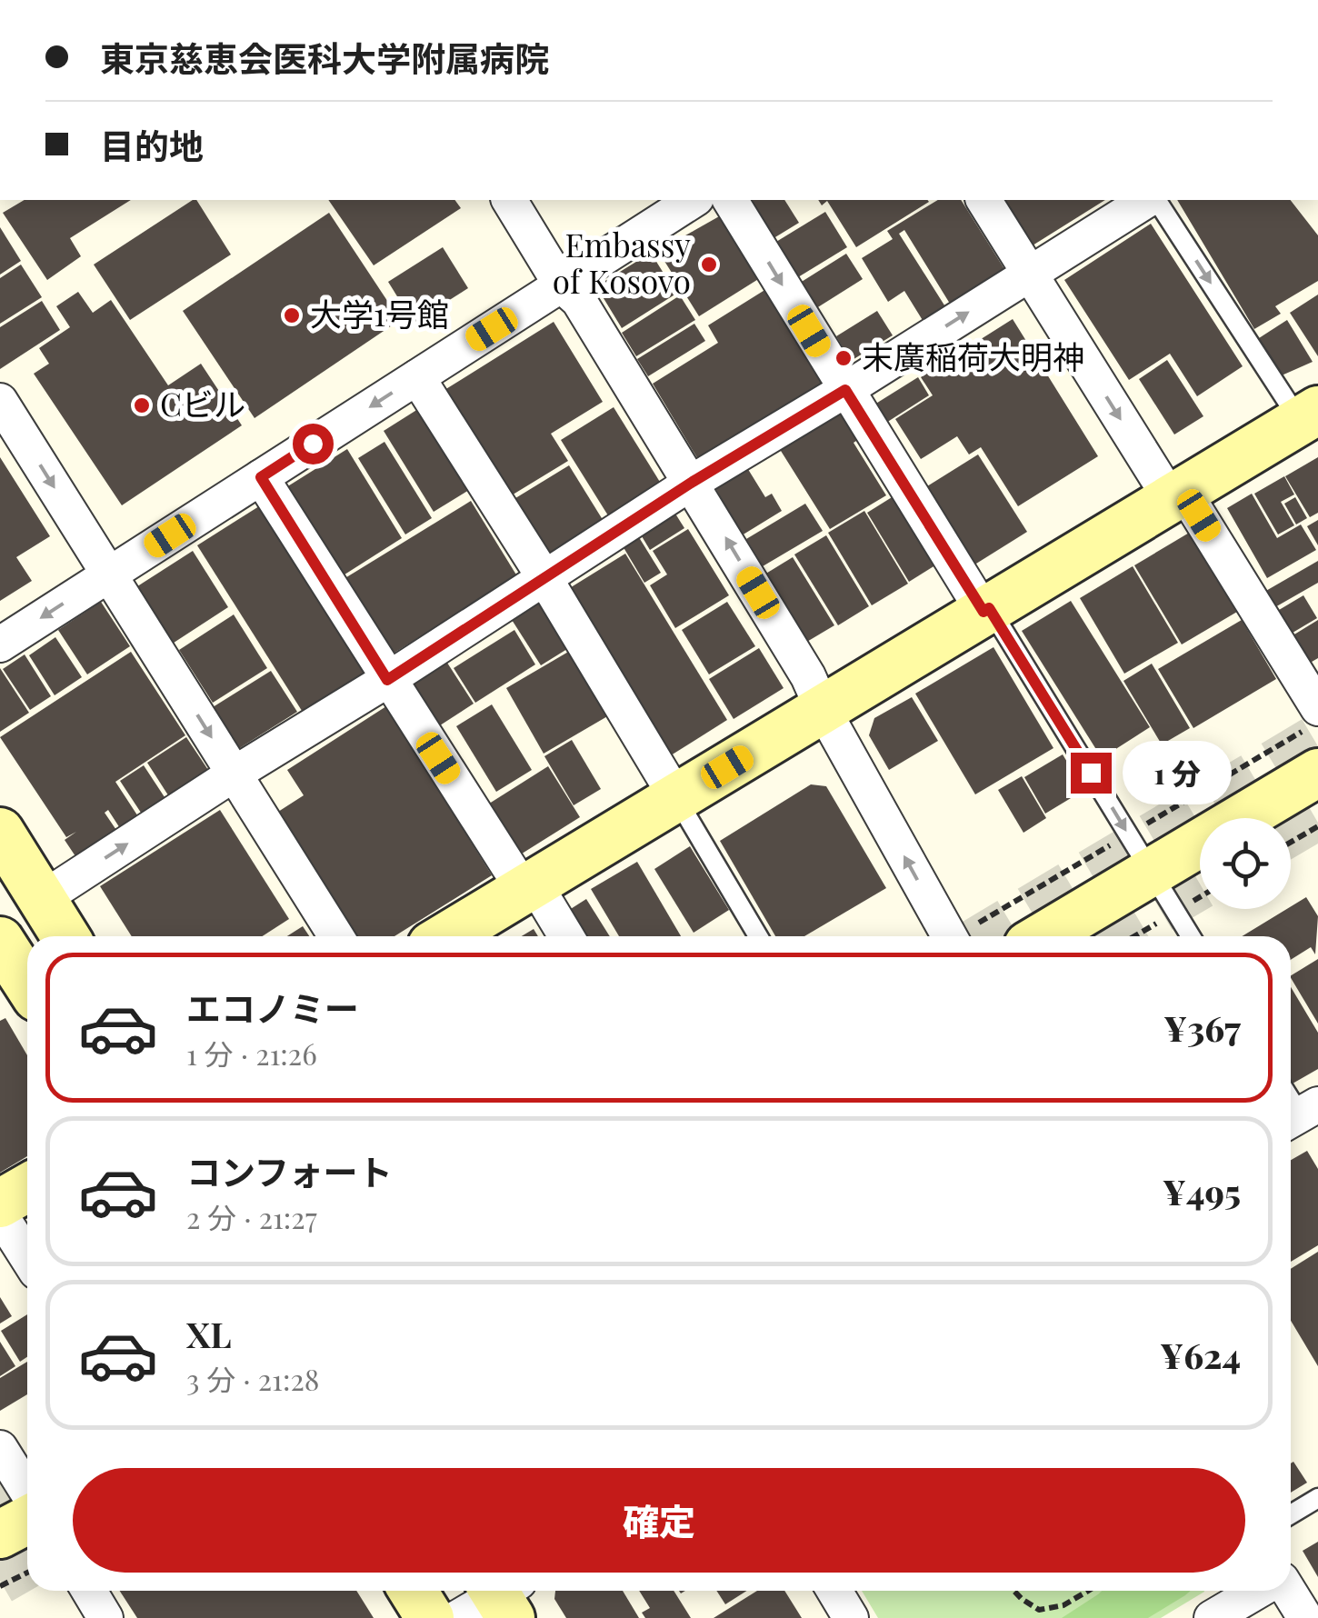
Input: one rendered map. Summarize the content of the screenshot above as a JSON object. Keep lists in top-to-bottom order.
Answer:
{
  "places": [
    "Embassy of Kosovo",
    "大学1号館",
    "末廣稲荷大明神",
    "Cビル"
  ],
  "page": {
    "banner": ["東京慈恵会医科大学附属病院", "目的地"],
    "bubble": "1 分",
    "list": [
      {
        "name": "エコノミー",
        "note": "1 分 · 21:26",
        "value": "¥367"
      },
      {
        "name": "コンフォート",
        "note": "2 分 · 21:27",
        "value": "¥495"
      },
      {
        "name": "XL",
        "note": "3 分 · 21:28",
        "value": "¥624"
      }
    ],
    "buttons": "確定"
  }
}
